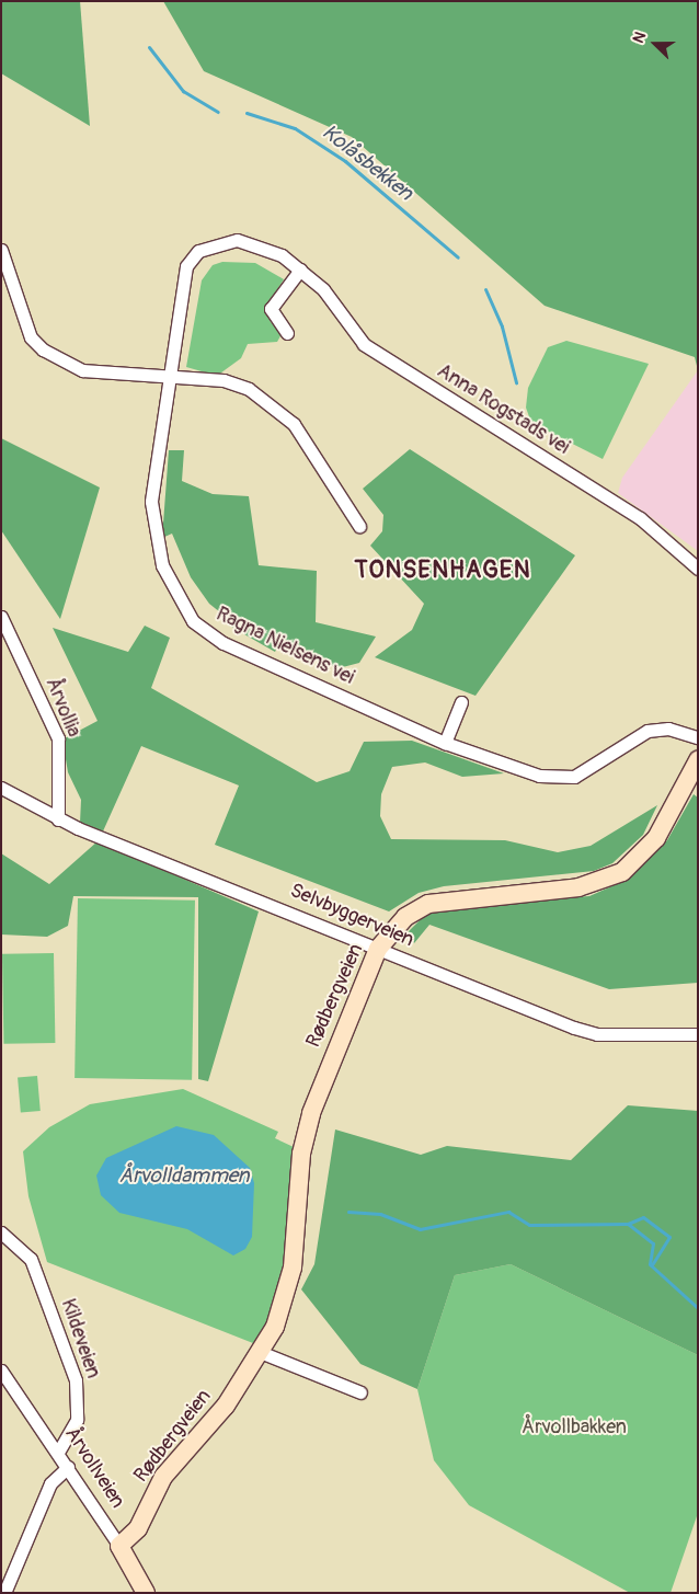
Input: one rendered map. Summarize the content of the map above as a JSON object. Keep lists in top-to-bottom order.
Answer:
{
  "streets": {
    "street": [
      "Anna Rogstads vei",
      "Ragna Nielsens vei",
      "Årvollia",
      "Selvbyggerveien",
      "Rødbergveien",
      "Kildeveien",
      "Årvollveien"
    ]
  },
  "crossings": [
    ["Anna Rogstads vei", "Ragna Nielsens vei"],
    ["Årvollia", "Selvbyggerveien"],
    ["Selvbyggerveien", "Rødbergveien"],
    ["Rødbergveien", "Årvollveien"],
    ["Kildeveien", "Årvollveien"]
  ],
  "districts": ["TONSENHAGEN"],
  "water": ["Kolåsbekken", "Årvolldammen"],
  "parks": ["Årvollbakken"],
  "north": "left"
}
